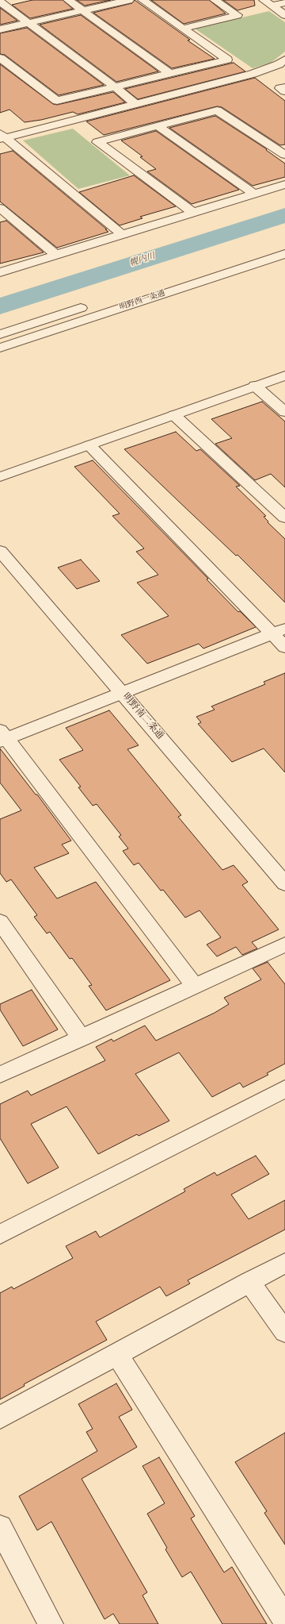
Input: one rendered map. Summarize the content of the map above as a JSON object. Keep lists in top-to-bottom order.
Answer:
{
  "streets": {
    "street": ["明野西一条通", "明野南二条通"]
  },
  "water": ["幌内川"]
}
